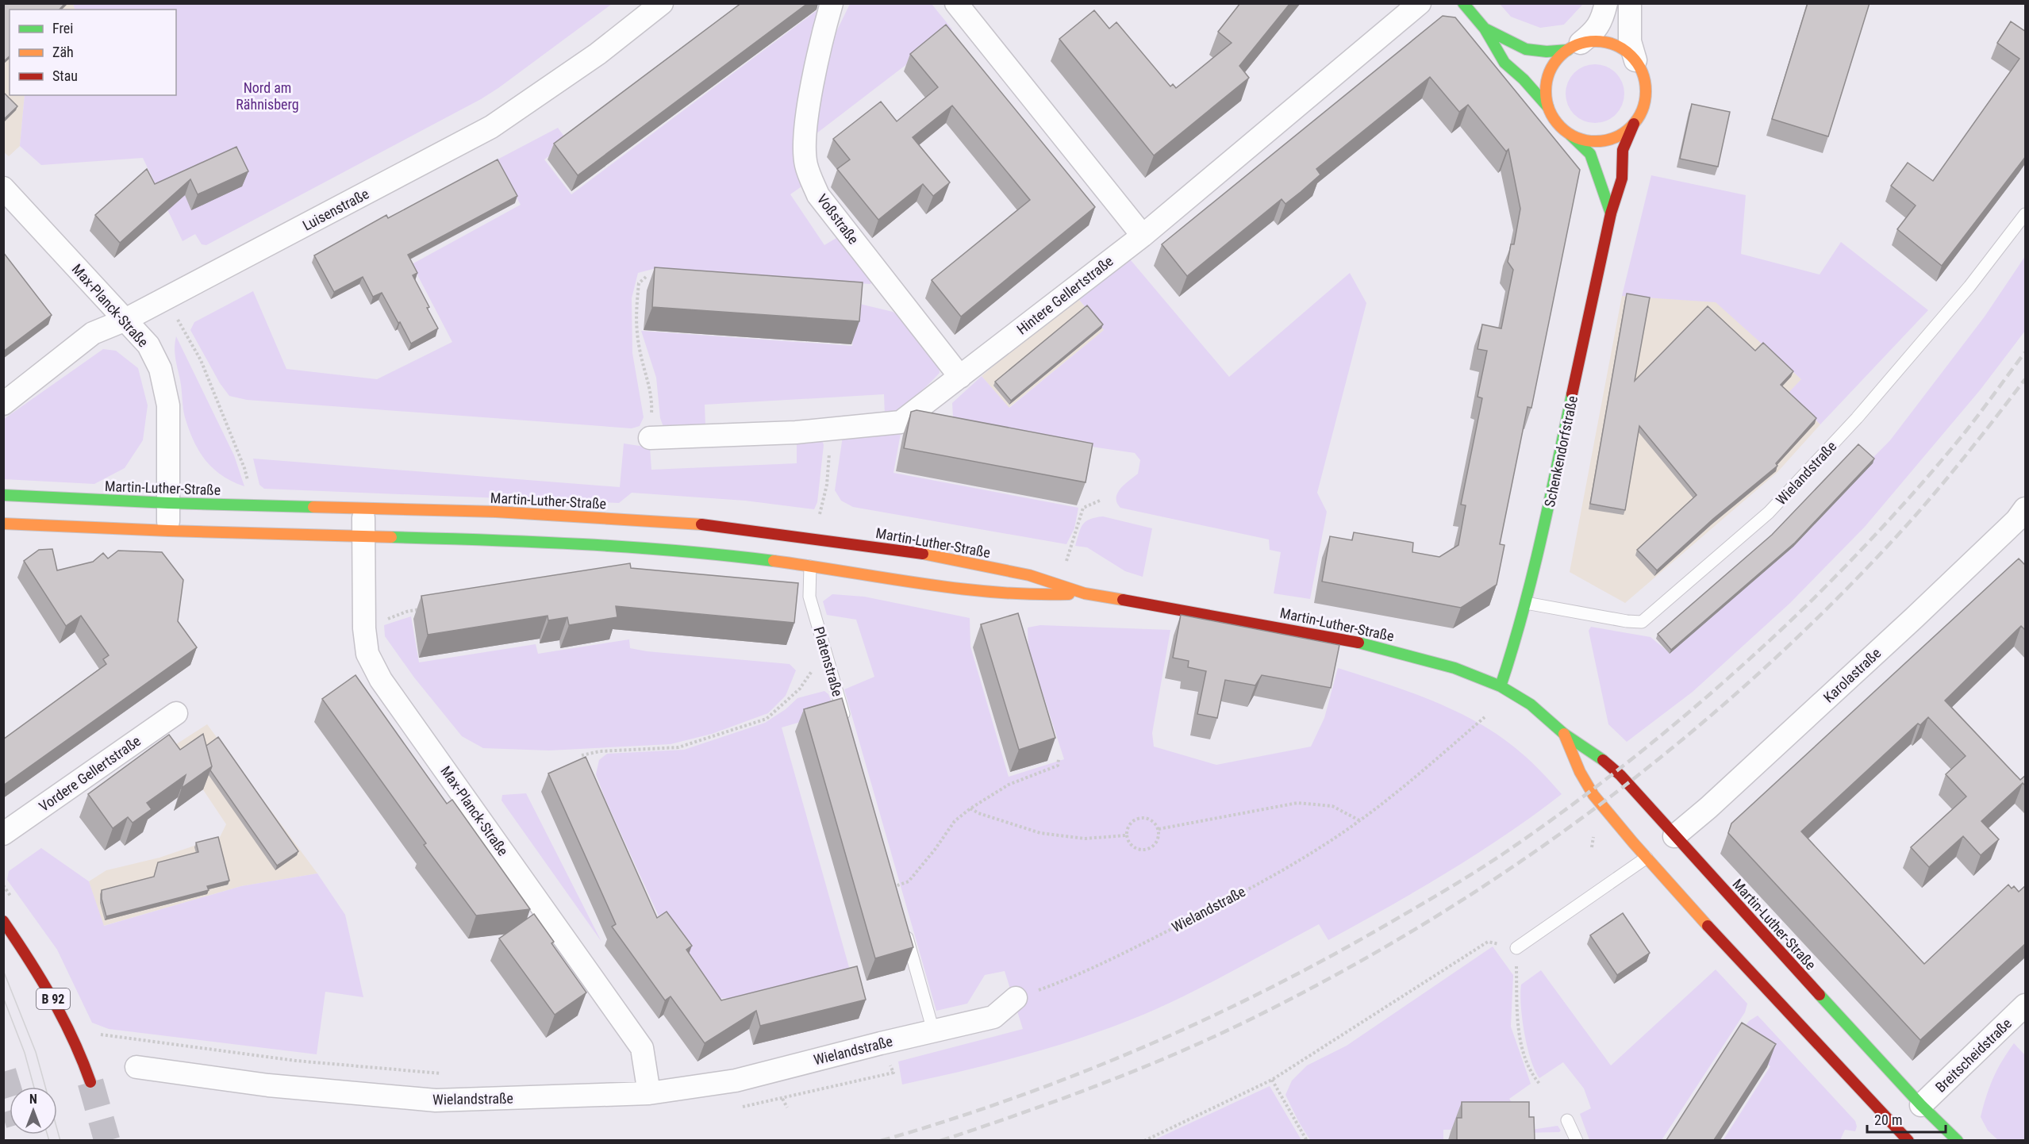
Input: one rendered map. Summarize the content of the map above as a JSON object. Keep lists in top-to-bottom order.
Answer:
{
  "streets": {
    "main road": ["Schenkendorfstraße", "Martin-Luther-Straße", "B 92"],
    "street": [
      "Luisenstraße",
      "Voßstraße",
      "Hintere Gellertstraße",
      "Max-Planck-Straße",
      "Wielandstraße",
      "Karolastraße",
      "Vordere Gellertstraße",
      "Breitscheidstraße"
    ],
    "lane": ["Platenstraße"]
  },
  "crossings": [
    ["Luisenstraße", "Max-Planck-Straße"],
    ["Voßstraße", "Hintere Gellertstraße"],
    ["Max-Planck-Straße", "Wielandstraße"],
    ["Max-Planck-Straße", "Martin-Luther-Straße"],
    ["Schenkendorfstraße", "Wielandstraße"],
    ["Schenkendorfstraße", "Martin-Luther-Straße"],
    ["Martin-Luther-Straße", "Platenstraße"],
    ["Martin-Luther-Straße", "Karolastraße"],
    ["Martin-Luther-Straße", "Breitscheidstraße"]
  ],
  "parks": ["Nord am Rähnisberg"],
  "legend": ["Frei", "Zäh", "Stau"],
  "scale_bar": "20 m",
  "north": "top"
}
